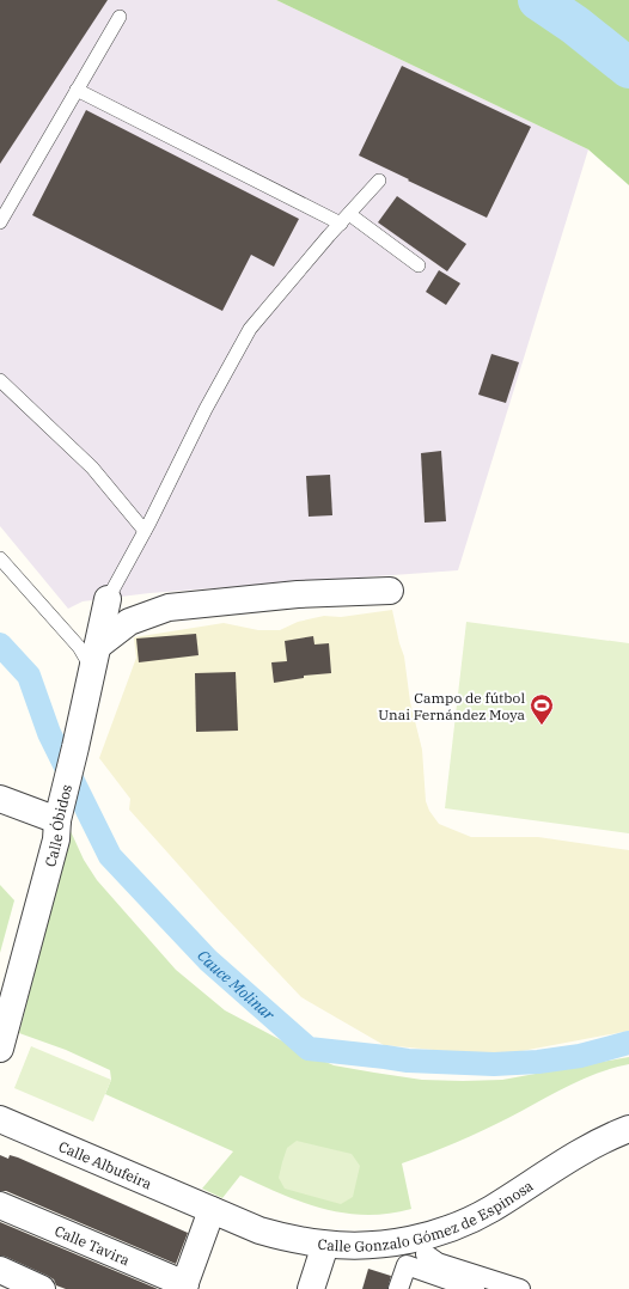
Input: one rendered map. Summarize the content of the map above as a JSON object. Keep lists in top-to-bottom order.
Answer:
{
  "streets": {
    "street": [
      "Calle Óbidos",
      "Calle Albufeira",
      "Calle Gonzalo Gómez de Espinosa",
      "Calle Tavira"
    ]
  },
  "crossings": [
    ["Calle Albufeira", "Calle Gonzalo Gómez de Espinosa"]
  ],
  "water": ["Cauce Molinar"],
  "places": {
    "sports": ["Campo de fútbol Unai Fernández Moya"]
  }
}
